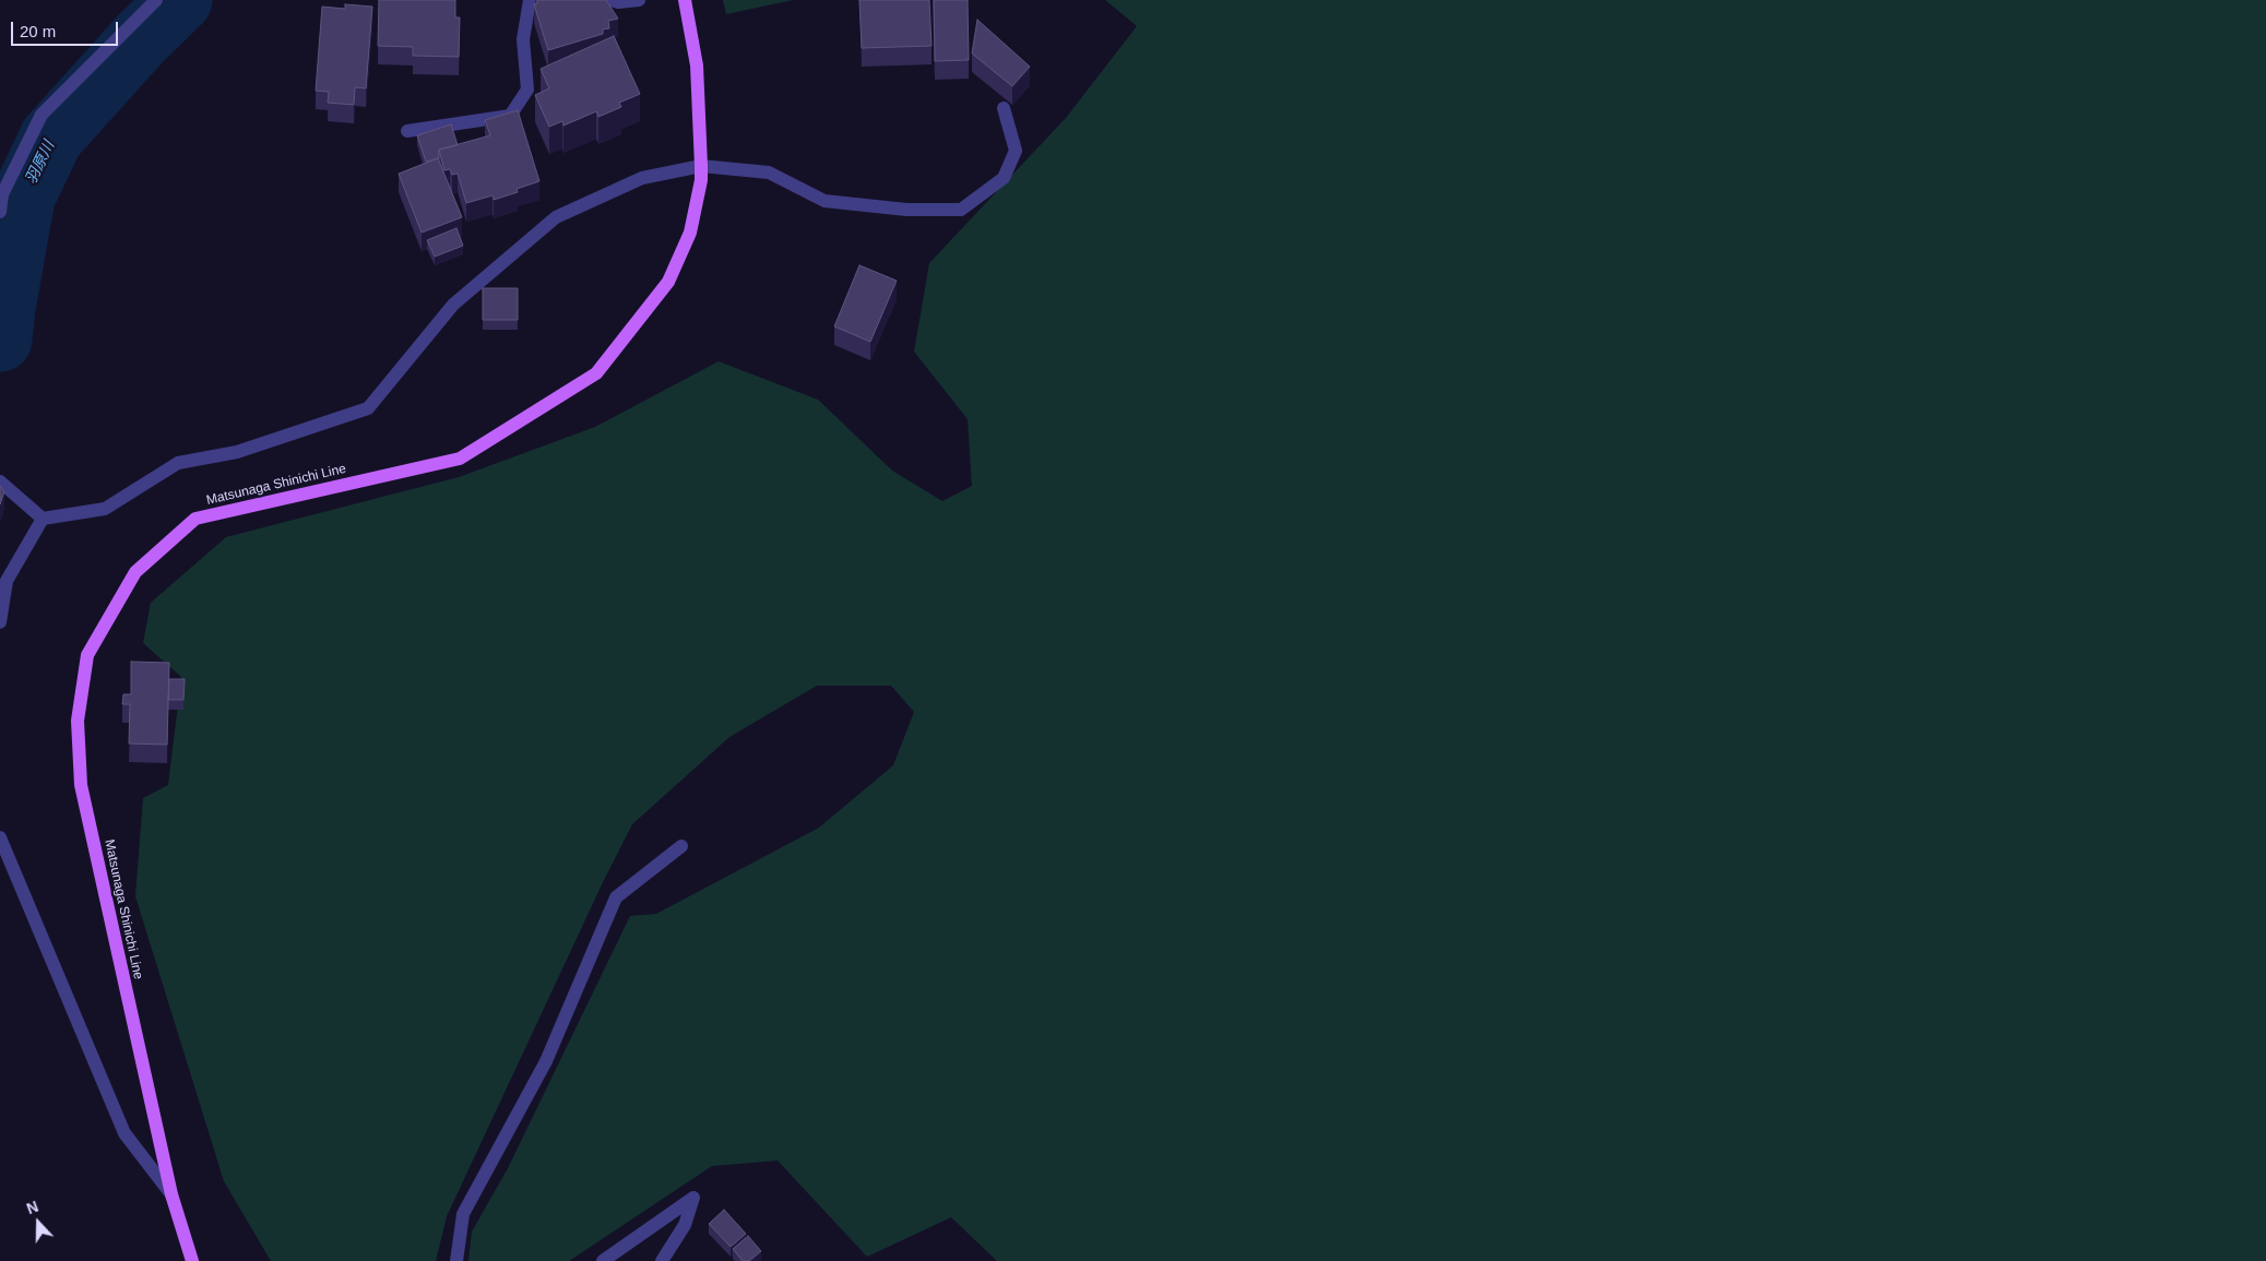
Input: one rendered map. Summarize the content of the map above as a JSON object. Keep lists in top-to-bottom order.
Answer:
{
  "streets": {
    "main road": ["Matsunaga Shinichi Line"]
  },
  "water": ["羽原川"],
  "scale_bar": "20 m",
  "north": "top"
}
